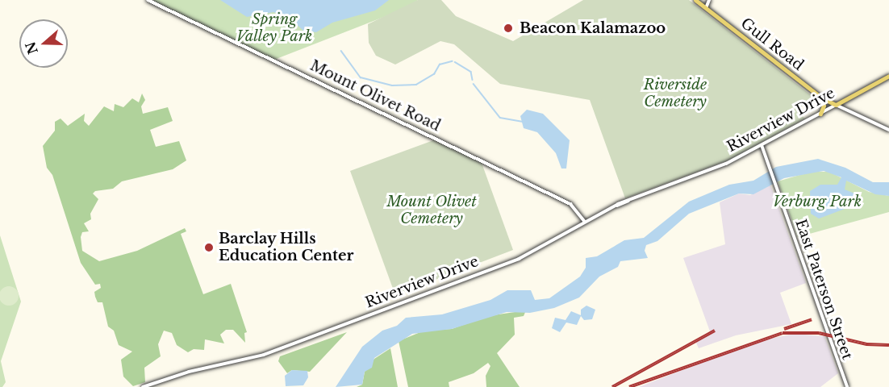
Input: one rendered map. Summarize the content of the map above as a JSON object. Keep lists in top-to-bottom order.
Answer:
{
  "streets": {
    "main road": ["Gull Road", "Riverview Drive"],
    "street": ["Mount Olivet Road", "East Paterson Street"]
  },
  "crossings": [
    ["Gull Road", "Riverview Drive"],
    ["Mount Olivet Road", "Riverview Drive"],
    ["Riverview Drive", "East Paterson Street"]
  ],
  "parks": [
    "Spring Valley Park",
    "Riverside Cemetery",
    "Verburg Park",
    "Mount Olivet Cemetery"
  ],
  "places": ["Beacon Kalamazoo", "Barclay Hills Education Center"],
  "north": "left"
}
